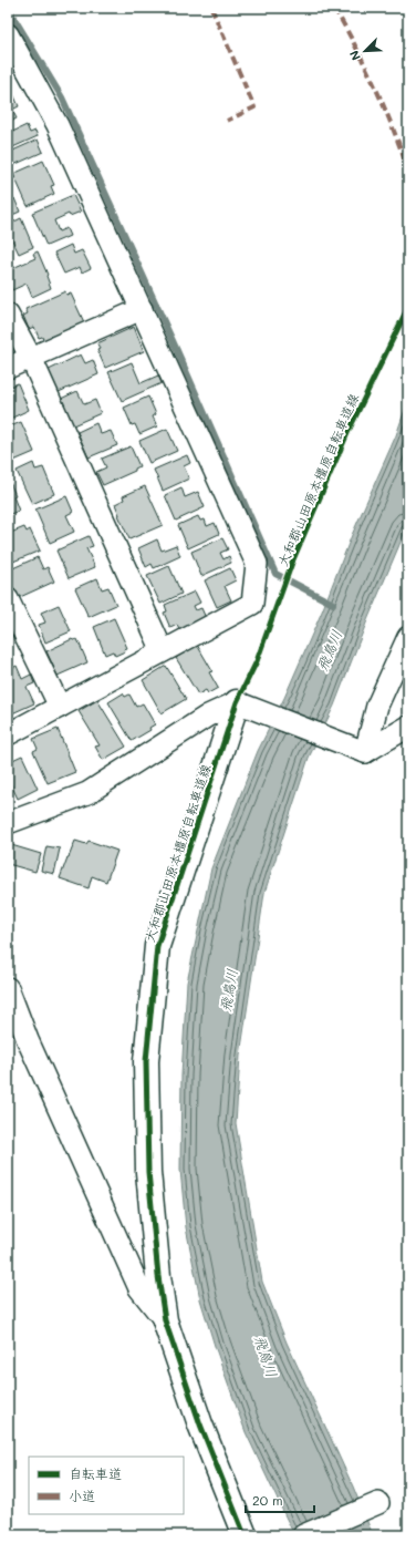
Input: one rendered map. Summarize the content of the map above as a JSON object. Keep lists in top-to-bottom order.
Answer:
{
  "streets": {
    "main road": ["大和郡山田原本橿原自転車道線"]
  },
  "water": ["飛鳥川"],
  "legend": ["自転車道", "小道"],
  "scale_bar": "20 m",
  "north": "bottom left"
}
